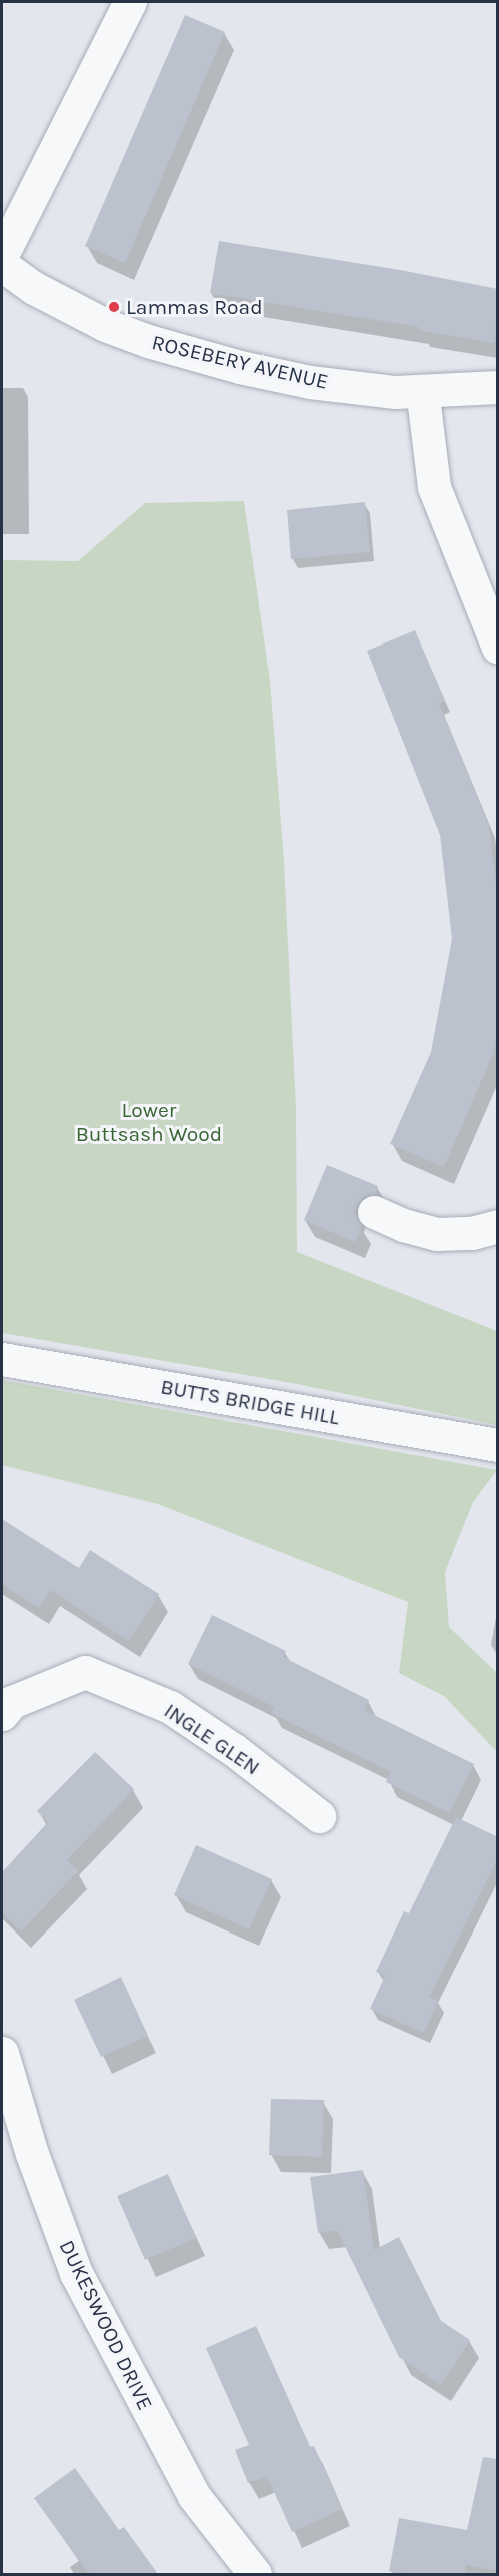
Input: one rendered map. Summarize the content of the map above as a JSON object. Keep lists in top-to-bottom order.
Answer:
{
  "streets": {
    "street": [
      "ROSEBERY AVENUE",
      "BUTTS BRIDGE HILL",
      "INGLE GLEN",
      "DUKESWOOD DRIVE"
    ]
  },
  "parks": ["Lower Buttsash Wood"],
  "places": ["Lammas Road"]
}
